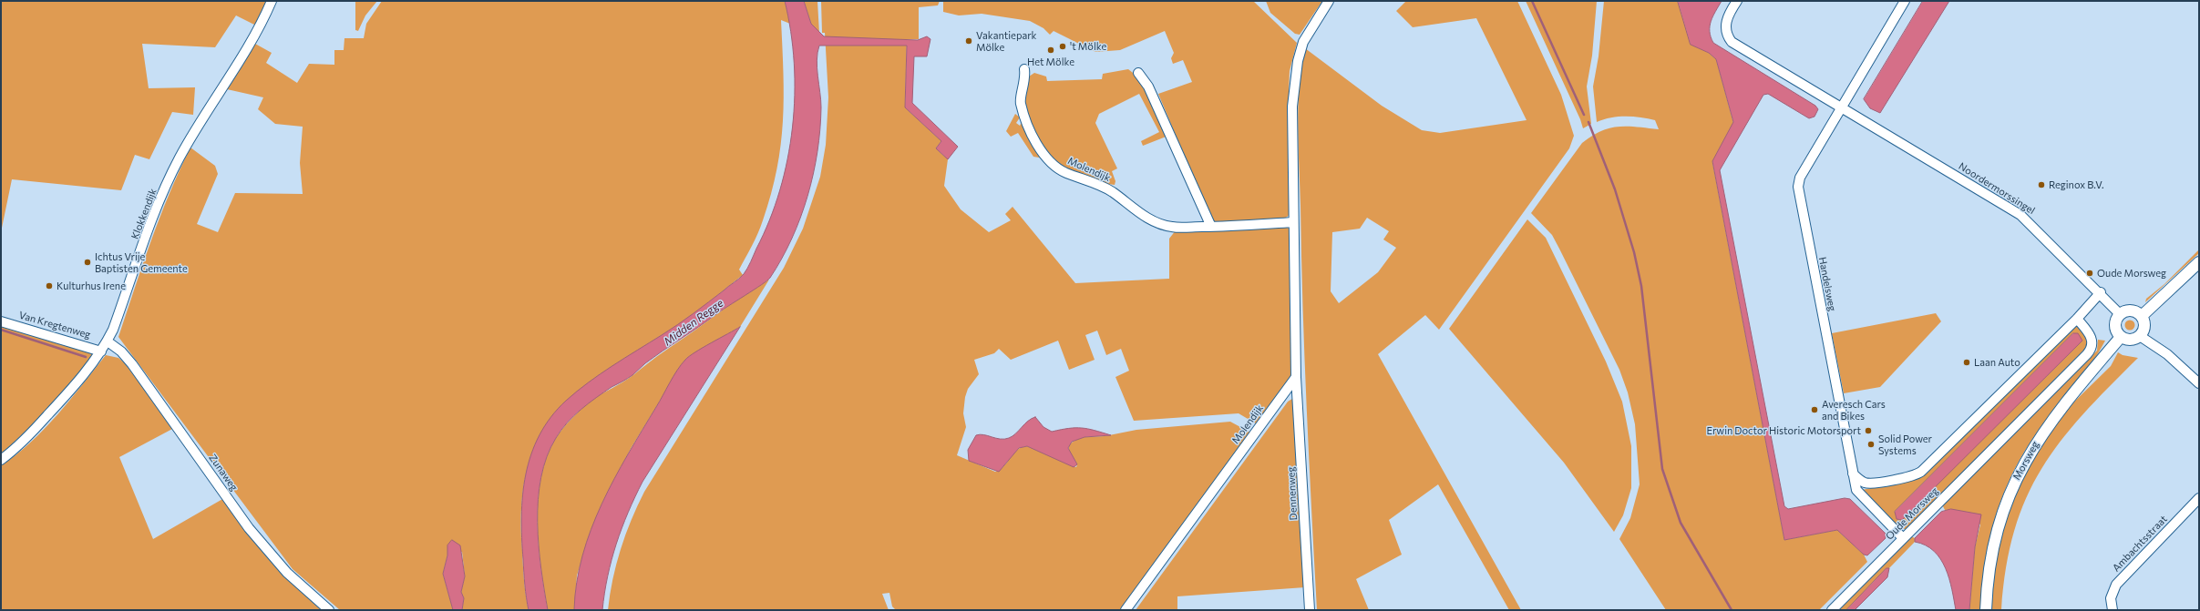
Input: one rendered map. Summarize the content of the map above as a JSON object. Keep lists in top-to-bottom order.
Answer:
{
  "streets": {
    "main road": ["Morsweg"],
    "street": [
      "Molendijk",
      "Noordermorssingel",
      "Klokkendijk",
      "Handelsweg",
      "Van Kregtenweg",
      "Zunaweg",
      "Dennenweg",
      "Oude Morsweg",
      "Ambachtsstraat"
    ]
  },
  "crossings": [
    ["Molendijk", "Dennenweg"],
    ["Noordermorssingel", "Handelsweg"],
    ["Noordermorssingel", "Morsweg"],
    ["Klokkendijk", "Van Kregtenweg"],
    ["Klokkendijk", "Zunaweg"],
    ["Handelsweg", "Oude Morsweg"]
  ],
  "water": ["Midden Regge"],
  "places": [
    "Vakantiepark Mölke",
    "'t Mölke",
    "Het Mölke",
    "Reginox B.V.",
    "Ichtus Vrije Baptisten Gemeente",
    "Oude Morsweg",
    "Kulturhus Irene",
    "Laan Auto",
    "Averesch Cars and Bikes",
    "Erwin Doctor Historic Motorsport",
    "Solid Power Systems"
  ]
}
